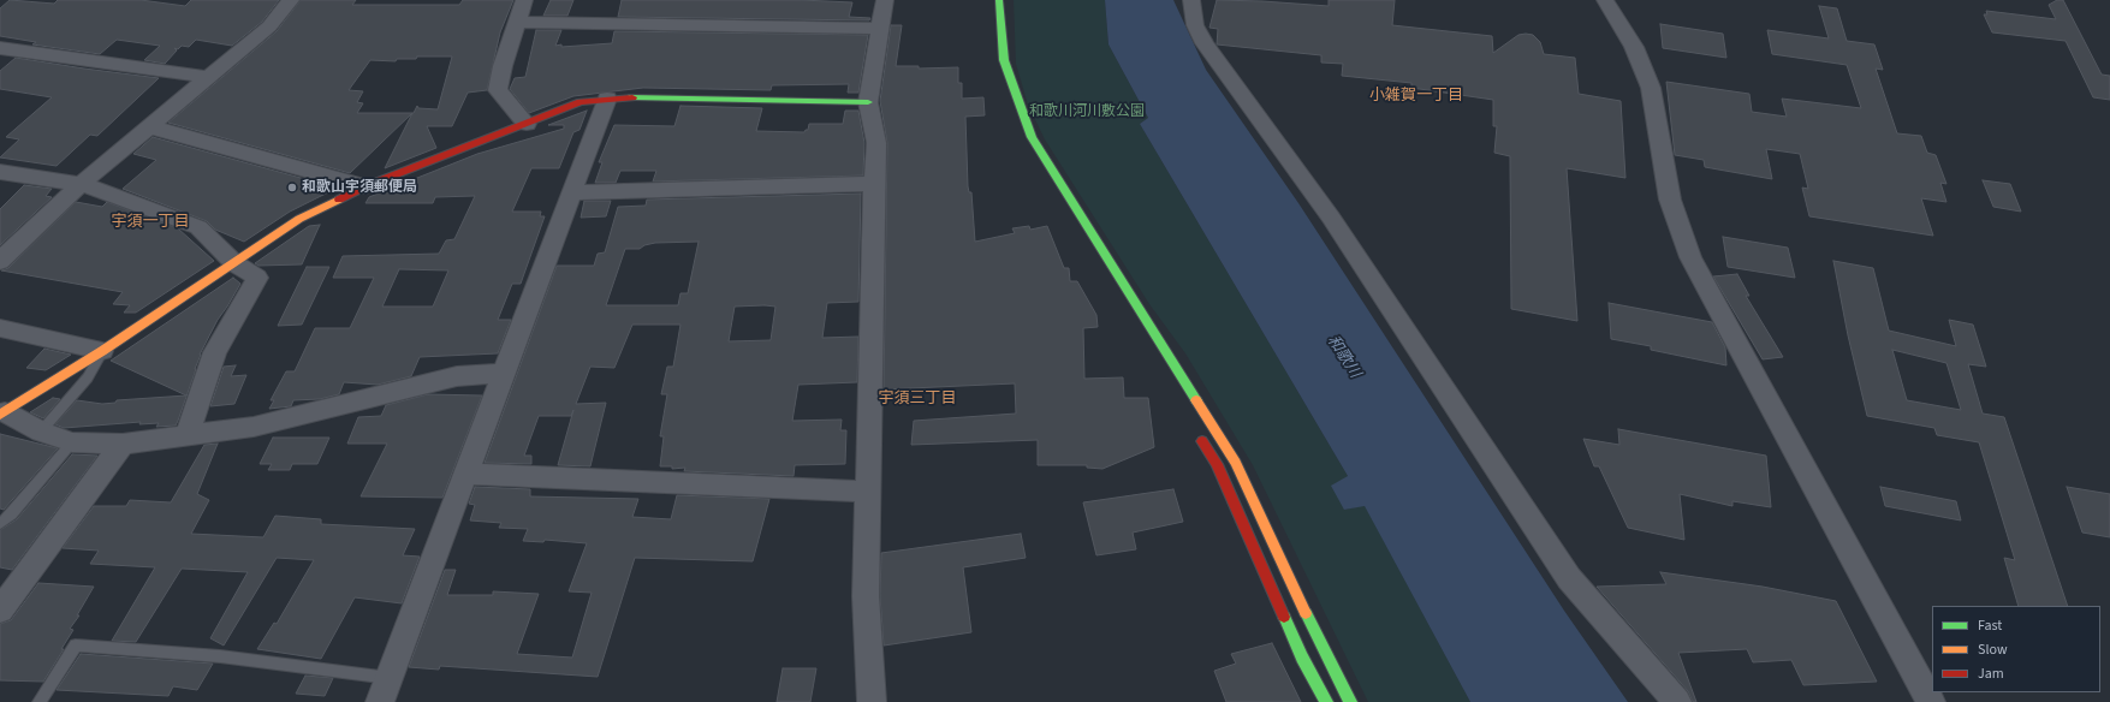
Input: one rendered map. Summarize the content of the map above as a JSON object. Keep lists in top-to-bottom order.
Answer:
{
  "districts": ["小雑賀一丁目", "宇須一丁目", "宇須三丁目"],
  "water": ["和歌川"],
  "parks": ["和歌川河川敷公園"],
  "places": ["和歌山宇須郵便局"],
  "legend": ["Fast", "Slow", "Jam"]
}
